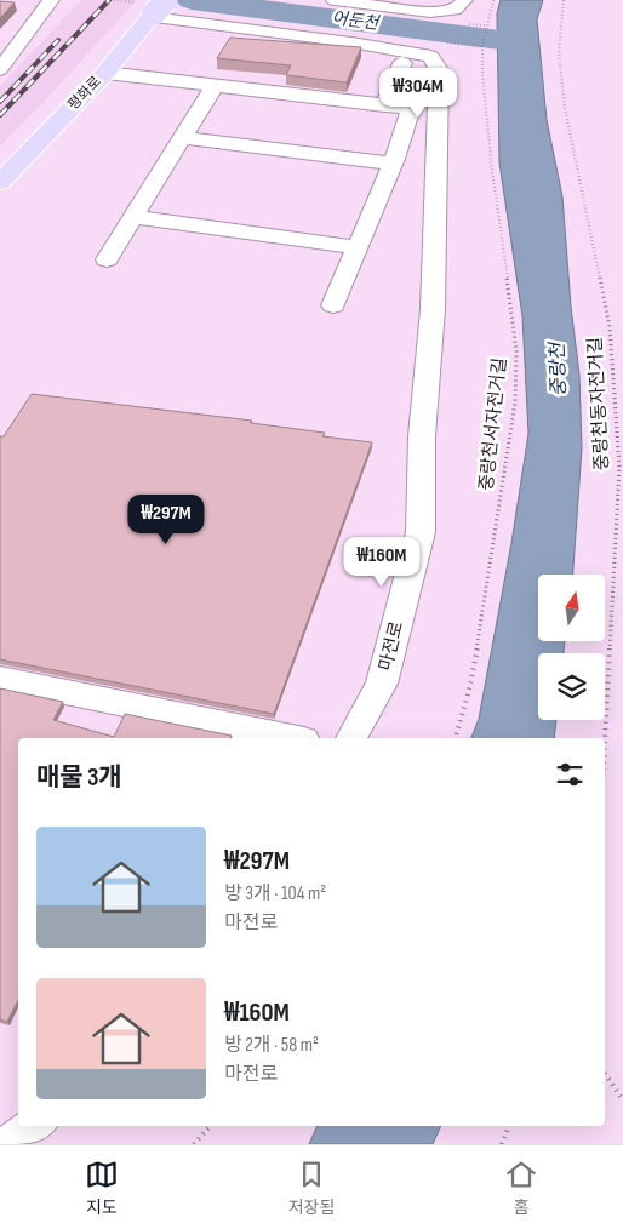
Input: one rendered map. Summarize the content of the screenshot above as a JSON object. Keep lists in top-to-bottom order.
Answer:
{
  "streets": {
    "main road": ["평화로"],
    "street": ["마전로"],
    "path": ["중랑천동자전거길", "중랑천서자전거길"]
  },
  "crossings": [
    ["평화로", "마전로"]
  ],
  "water": ["어둔천", "중랑천"],
  "north": "top",
  "page": {
    "price": ["₩304M", "₩297M", "₩160M"],
    "heading": "매물 3개",
    "list": [
      {
        "name": "₩297M",
        "note": "방 3개 · 104 m² · 마전로"
      },
      {
        "name": "₩160M",
        "note": "방 2개 · 58 m² · 마전로"
      }
    ],
    "tabs": ["지도", "저장됨", "홈"]
  }
}
